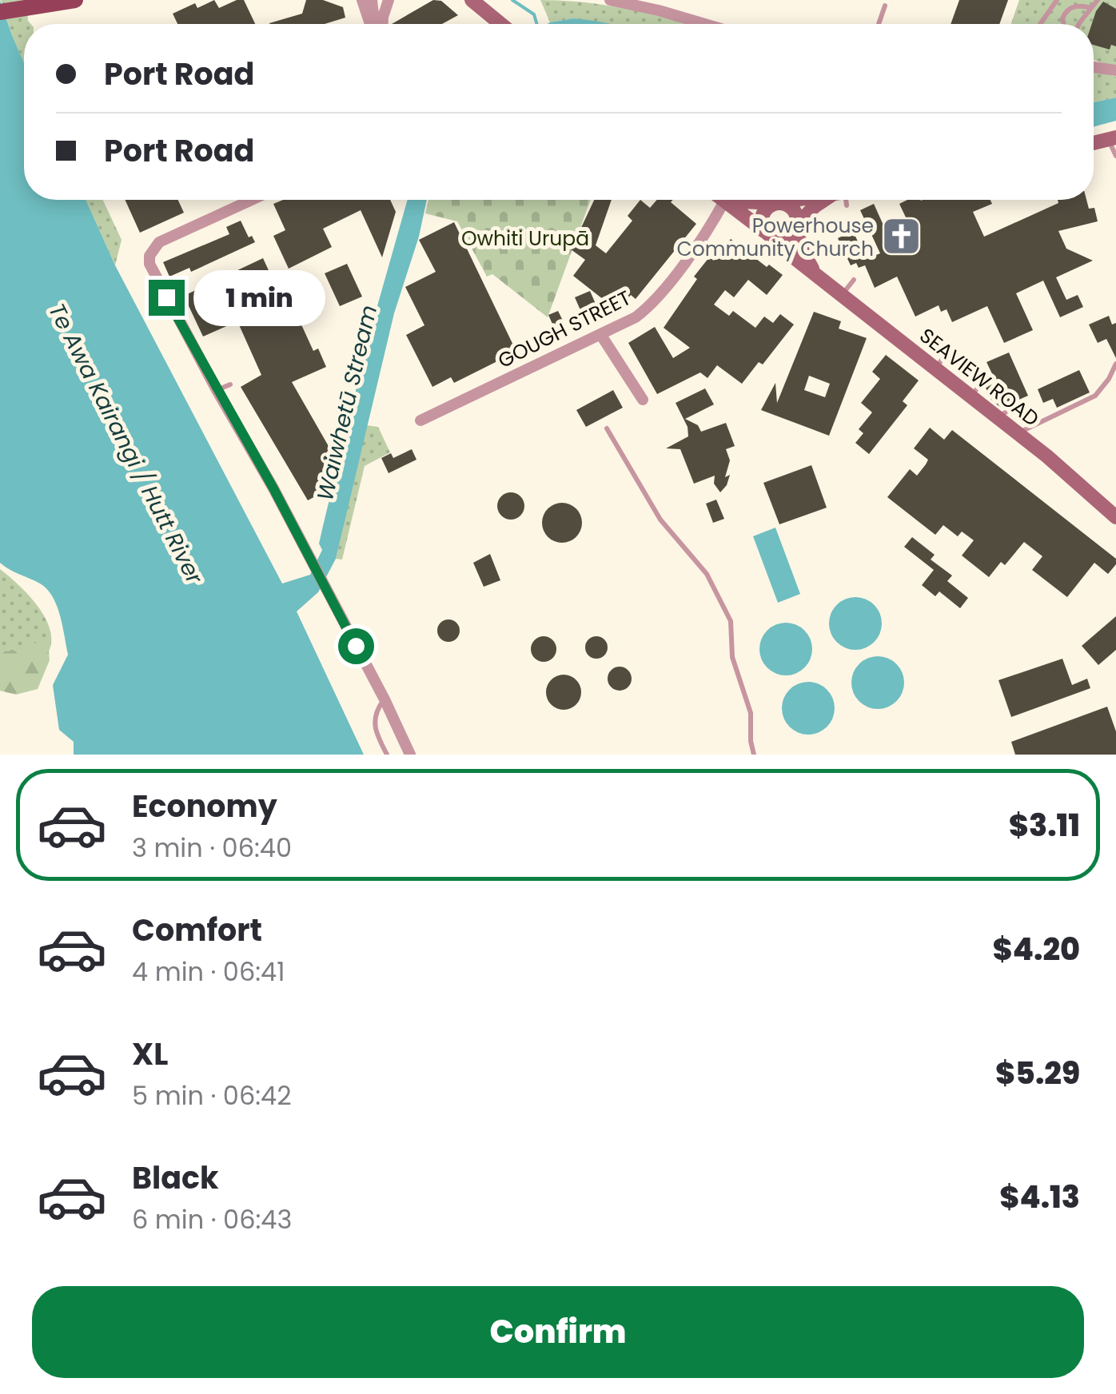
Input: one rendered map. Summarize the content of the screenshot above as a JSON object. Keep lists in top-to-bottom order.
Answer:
{
  "streets": {
    "main road": ["SEAVIEW ROAD"],
    "street": ["GOUGH STREET"]
  },
  "crossings": [
    ["GOUGH STREET", "SEAVIEW ROAD"]
  ],
  "water": ["Waiwhetū Stream", "Te Awa Kairangi / Hutt River"],
  "parks": ["Owhiti Urupā"],
  "places": {
    "church": ["Powerhouse Community Church"]
  },
  "page": {
    "banner": ["Port Road", "Port Road"],
    "bubble": "1 min",
    "list": [
      {
        "name": "Economy",
        "note": "3 min · 06:40",
        "value": "$3.11"
      },
      {
        "name": "Comfort",
        "note": "4 min · 06:41",
        "value": "$4.20"
      },
      {
        "name": "XL",
        "note": "5 min · 06:42",
        "value": "$5.29"
      },
      {
        "name": "Black",
        "note": "6 min · 06:43",
        "value": "$4.13"
      }
    ],
    "buttons": "Confirm"
  }
}
